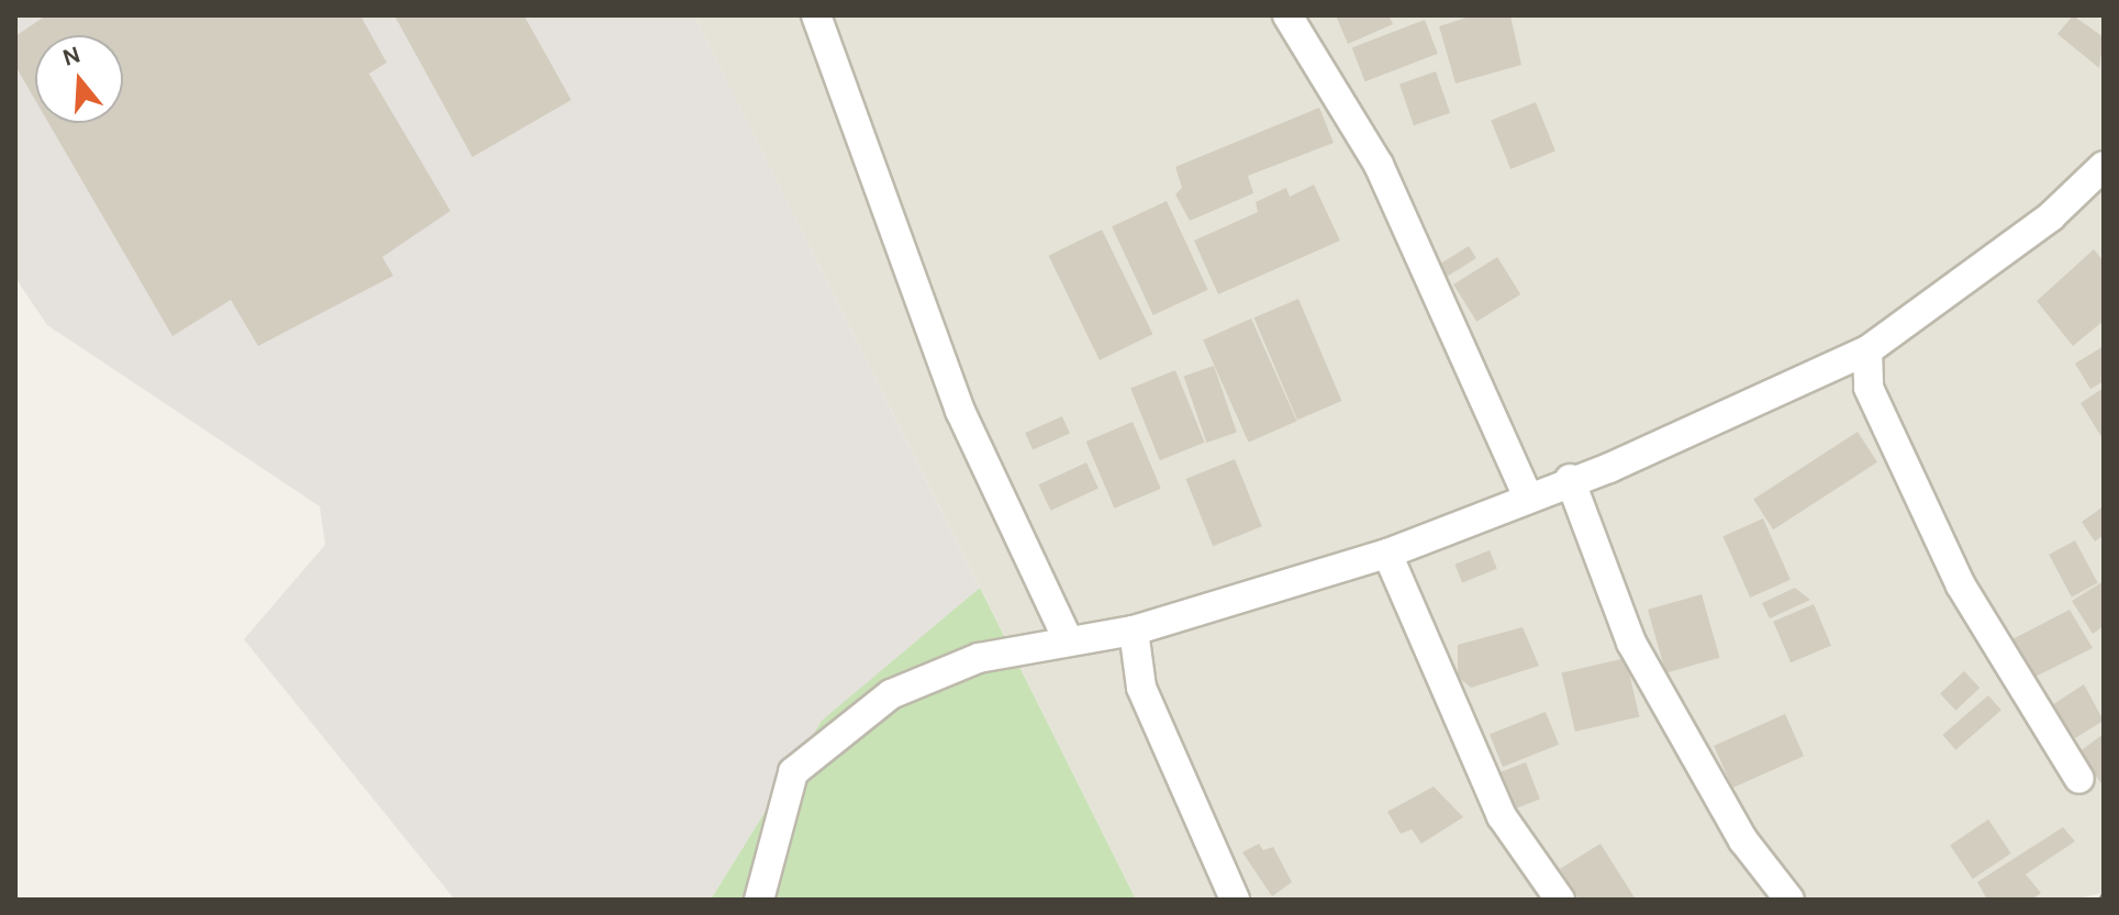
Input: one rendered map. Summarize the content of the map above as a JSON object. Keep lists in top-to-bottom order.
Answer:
{
  "north": "top"
}
